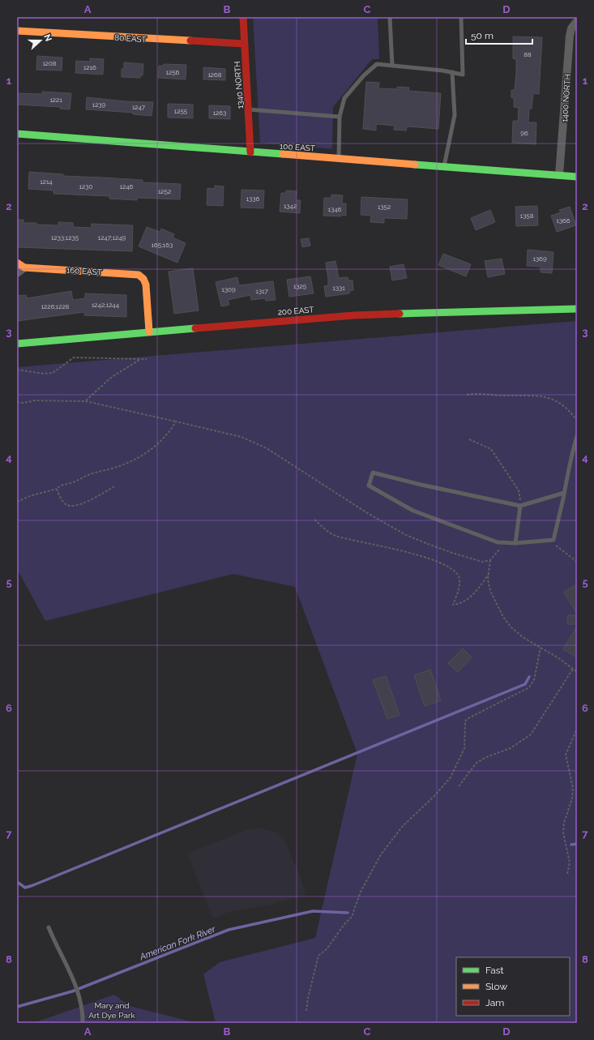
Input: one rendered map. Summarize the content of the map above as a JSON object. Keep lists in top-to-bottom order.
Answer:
{
  "streets": {
    "street": [
      "80 EAST",
      "1340 NORTH",
      "1400 NORTH",
      "100 EAST",
      "160 EAST",
      "200 EAST"
    ]
  },
  "crossings": [
    ["80 EAST", "1340 NORTH"],
    ["1340 NORTH", "100 EAST"],
    ["1400 NORTH", "100 EAST"],
    ["160 EAST", "200 EAST"]
  ],
  "water": ["American Fork River"],
  "parks": ["Mary and Art Dye Park"],
  "house_numbers": [
    "88",
    "1208",
    "1216",
    "1256",
    "1268",
    "1221",
    "1239",
    "1247",
    "1255",
    "1263",
    "96",
    "1214",
    "1230",
    "1246",
    "1252",
    "1336",
    "1342",
    "1352",
    "1346",
    "1358",
    "1366",
    "1233;1235",
    "1247;1249",
    "165;163",
    "1369",
    "1325",
    "1331",
    "1309",
    "1317",
    "1242;1244",
    "1226;1228"
  ],
  "legend": ["Fast", "Slow", "Jam"],
  "scale_bar": "50 m",
  "north": "right",
  "grid": {
    "columns": [
      "A",
      "B",
      "C",
      "D"
    ],
    "rows": [
      "1",
      "2",
      "3",
      "4",
      "5",
      "6",
      "7",
      "8"
    ]
  }
}
